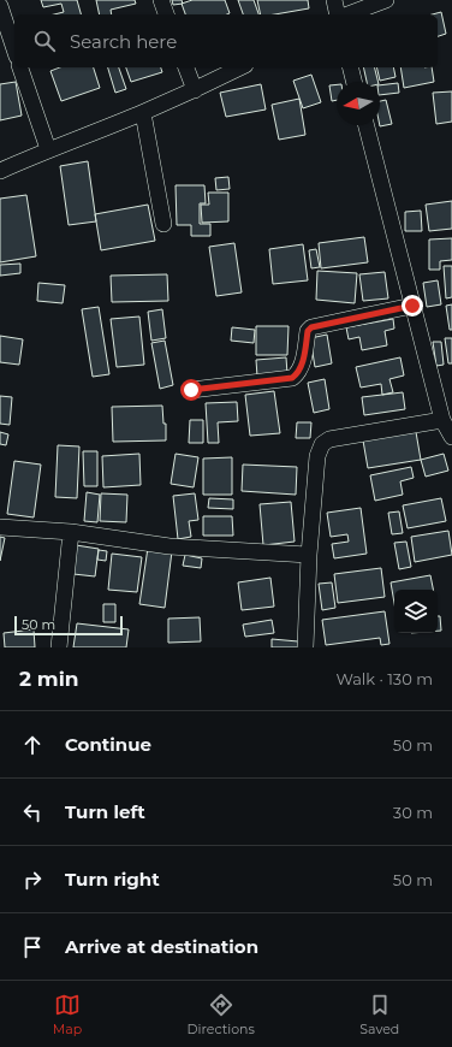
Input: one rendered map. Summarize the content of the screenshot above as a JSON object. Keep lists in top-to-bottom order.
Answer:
{
  "scale_bar": "50 m",
  "north": "left",
  "page": {
    "search": "Search here",
    "scale": "50 m",
    "heading": ["2 min", "Walk · 130 m"],
    "list": [
      ["Continue", "50 m"],
      ["Turn left", "30 m"],
      ["Turn right", "50 m"],
      "Arrive at destination"
    ],
    "nav": ["Map", "Directions", "Saved"]
  }
}
